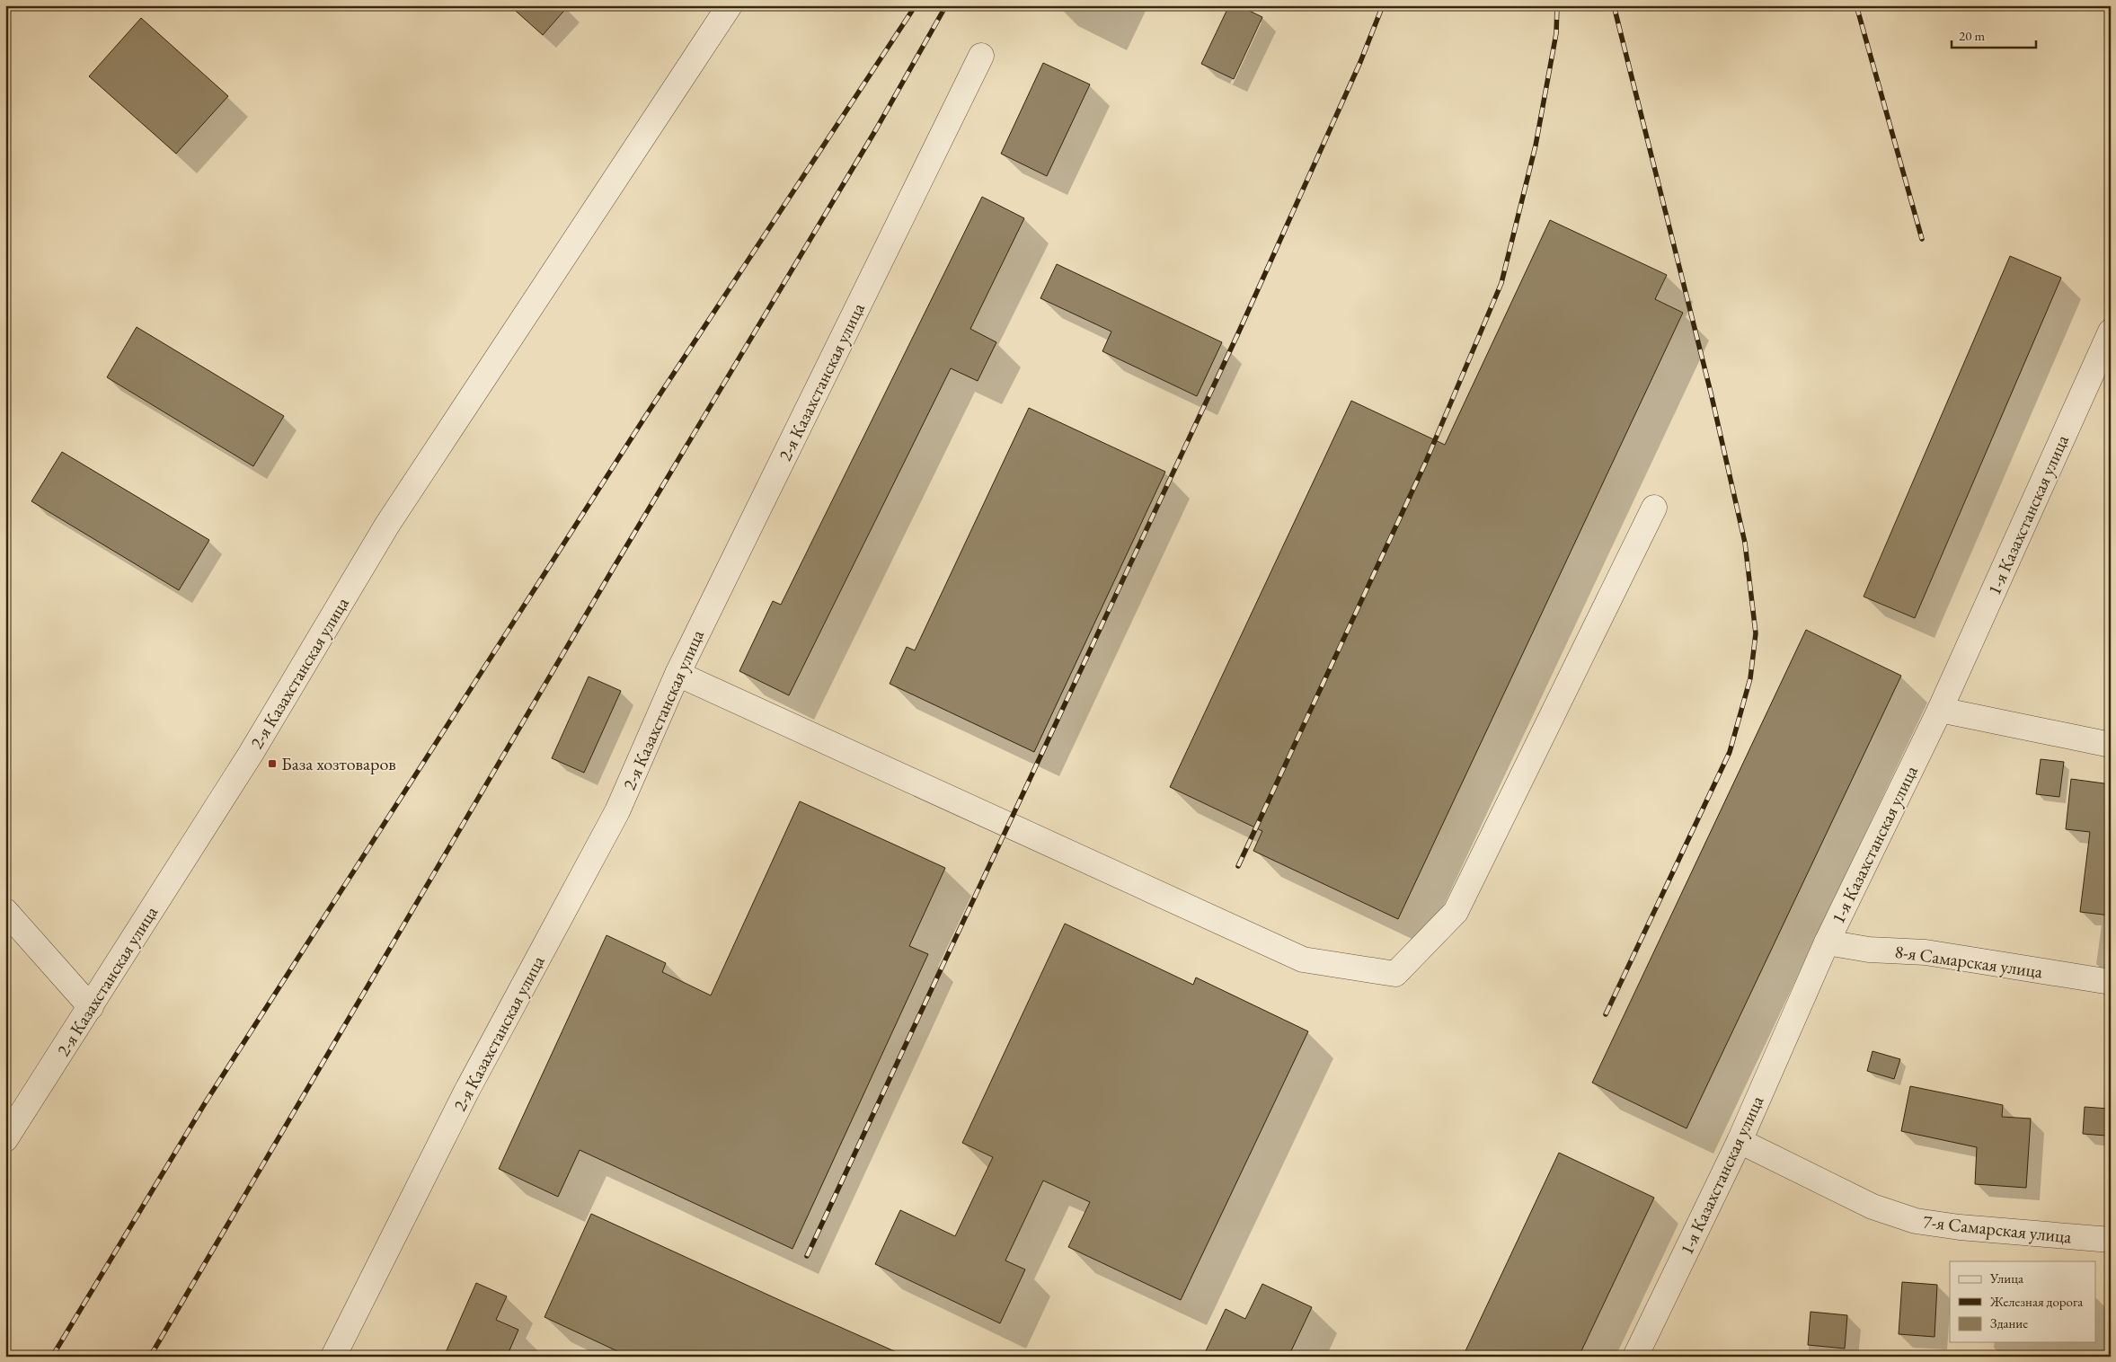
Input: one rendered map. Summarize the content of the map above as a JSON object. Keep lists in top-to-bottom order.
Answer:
{
  "streets": {
    "street": [
      "2-я Казахстанская улица",
      "1-я Казахстанская улица",
      "8-я Самарская улица",
      "7-я Самарская улица"
    ]
  },
  "crossings": [
    ["1-я Казахстанская улица", "8-я Самарская улица"],
    ["1-я Казахстанская улица", "7-я Самарская улица"]
  ],
  "places": {
    "transit": ["База хозтоваров"]
  },
  "legend": ["Улица", "Железная дорога", "Здание"],
  "scale_bar": "20 m"
}
